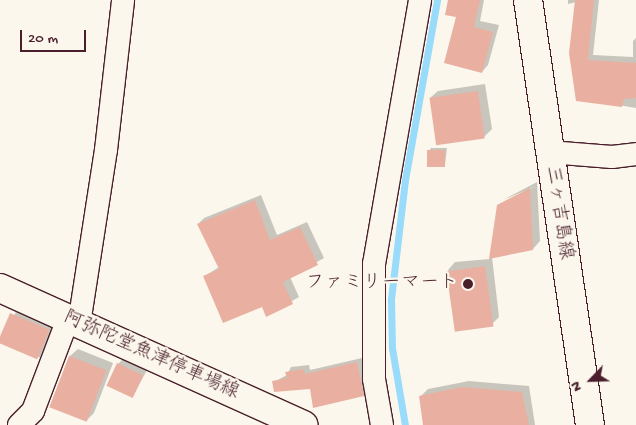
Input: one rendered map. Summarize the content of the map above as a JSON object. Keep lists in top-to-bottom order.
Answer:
{
  "streets": {
    "main road": ["三ヶ吉島線", "阿弥陀堂魚津停車場線"]
  },
  "places": ["ファミリーマート"],
  "scale_bar": "20 m",
  "north": "bottom left"
}
